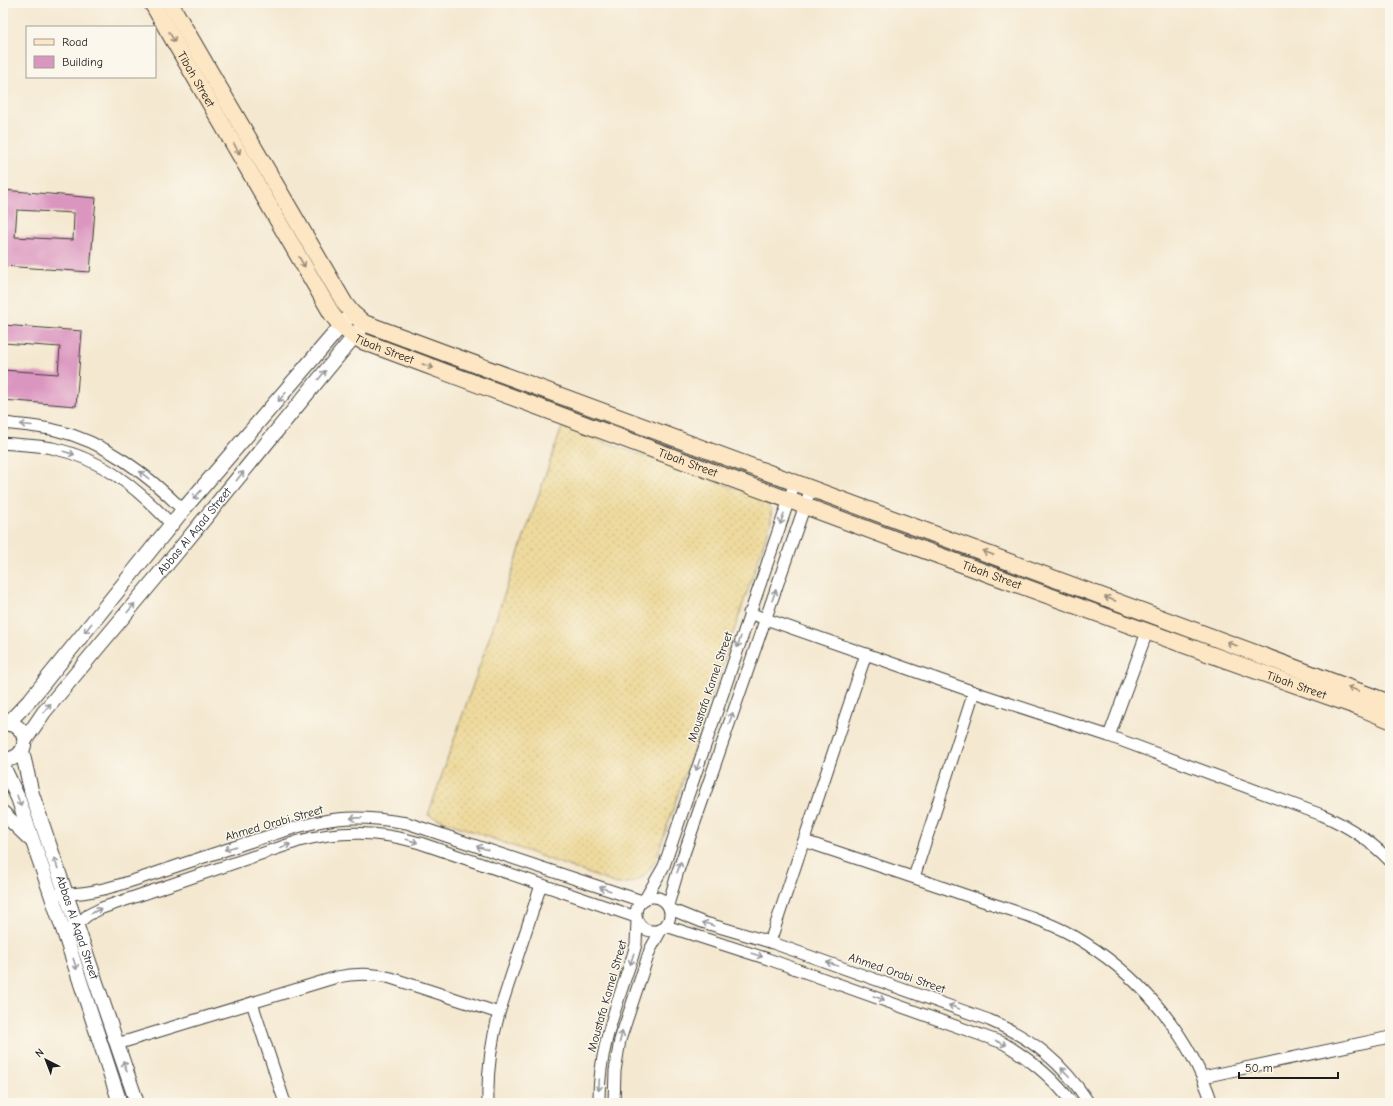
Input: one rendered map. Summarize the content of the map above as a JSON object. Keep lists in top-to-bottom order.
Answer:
{
  "streets": {
    "main road": ["Tibah Street"],
    "street": ["Abbas Al Aqad Street", "Moustafa Kamel Street", "Ahmed Orabi Street"]
  },
  "crossings": [
    ["Tibah Street", "Abbas Al Aqad Street"],
    ["Tibah Street", "Moustafa Kamel Street"],
    ["Abbas Al Aqad Street", "Ahmed Orabi Street"],
    ["Moustafa Kamel Street", "Ahmed Orabi Street"]
  ],
  "legend": ["Road", "Building"],
  "scale_bar": "50 m",
  "north": "top left"
}
